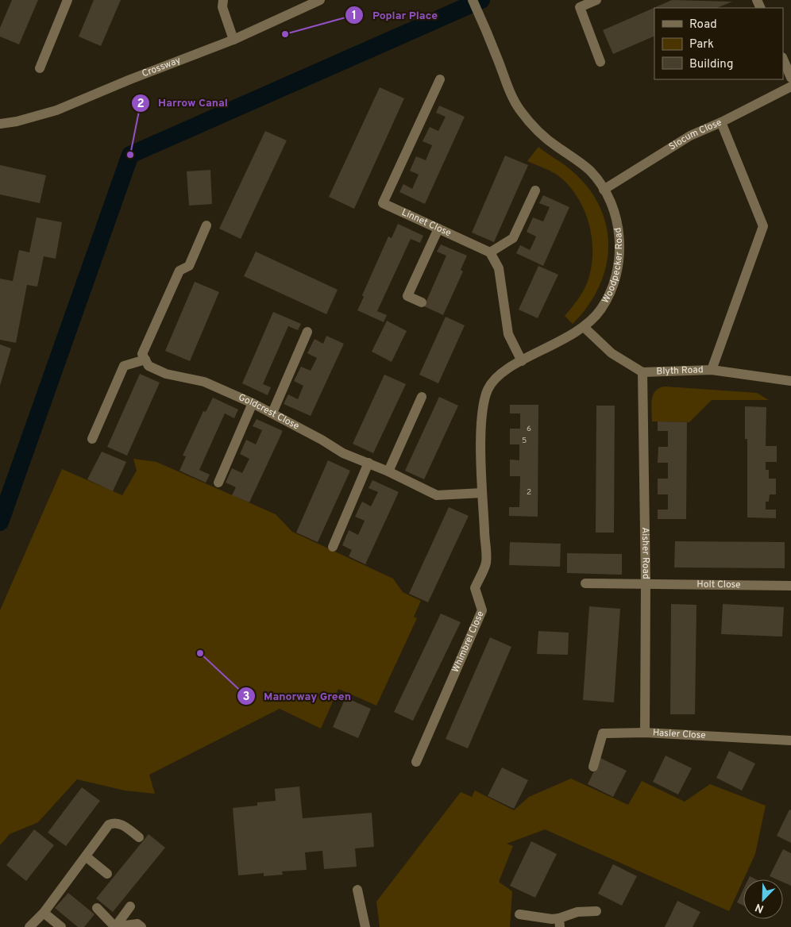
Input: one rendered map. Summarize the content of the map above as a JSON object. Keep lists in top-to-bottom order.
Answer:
{
  "streets": {
    "street": [
      "Crossway",
      "Slocum Close",
      "Linnet Close",
      "Woodpecker Road",
      "Blyth Road",
      "Goldcrest Close",
      "Aisher Road",
      "Holt Close",
      "Whimbrel Close",
      "Hasler Close"
    ]
  },
  "crossings": [
    ["Slocum Close", "Woodpecker Road"],
    ["Woodpecker Road", "Blyth Road"],
    ["Woodpecker Road", "Goldcrest Close"],
    ["Woodpecker Road", "Whimbrel Close"],
    ["Blyth Road", "Aisher Road"],
    ["Goldcrest Close", "Whimbrel Close"],
    ["Aisher Road", "Holt Close"],
    ["Aisher Road", "Hasler Close"]
  ],
  "places": ["Poplar Place", "Harrow Canal", "Manorway Green"],
  "house_numbers": ["6", "5", "2"],
  "legend": ["Road", "Park", "Building"],
  "north": "bottom left"
}
